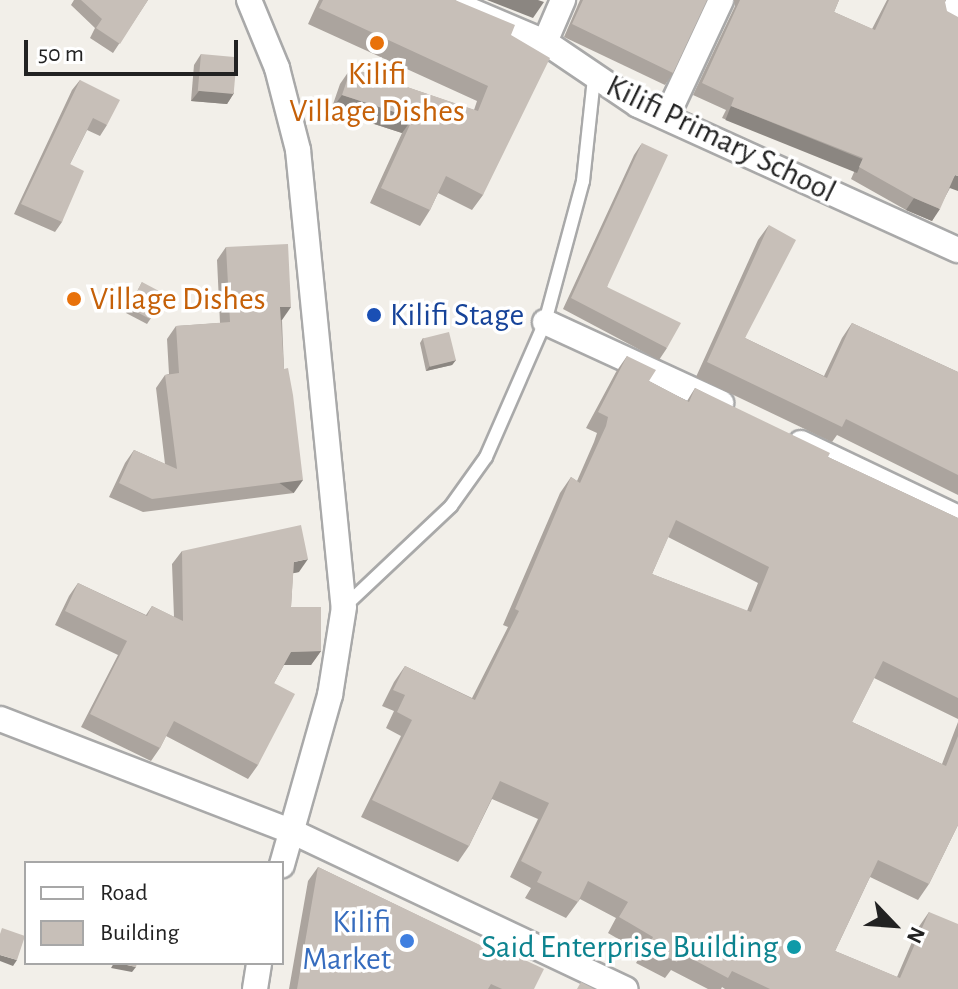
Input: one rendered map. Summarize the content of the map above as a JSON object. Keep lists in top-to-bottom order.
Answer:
{
  "streets": {
    "street": ["Kilifi Primary School"]
  },
  "places": [
    "Kilifi Village Dishes",
    "Village Dishes",
    "Kilifi Stage",
    "Kilifi Market",
    "Said Enterprise Building"
  ],
  "legend": ["Road", "Building"],
  "scale_bar": "50 m",
  "north": "bottom right"
}
